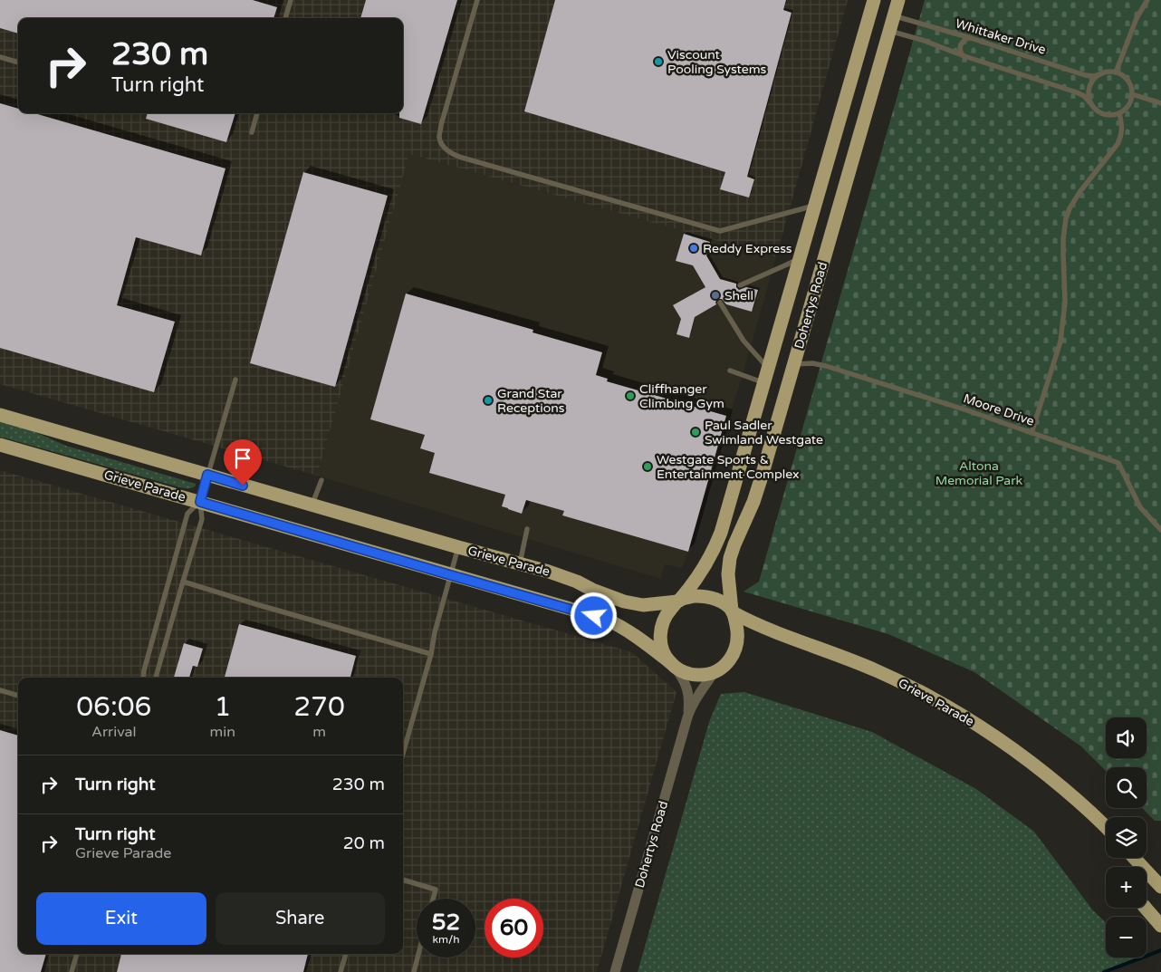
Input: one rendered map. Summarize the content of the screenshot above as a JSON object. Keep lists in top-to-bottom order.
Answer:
{
  "streets": {
    "main road": ["Dohertys Road", "Grieve Parade"],
    "lane": ["Whittaker Drive", "Moore Drive"]
  },
  "crossings": [
    ["Whittaker Drive", "Dohertys Road"],
    ["Dohertys Road", "Moore Drive"],
    ["Dohertys Road", "Grieve Parade"]
  ],
  "parks": ["Altona Memorial Park"],
  "places": [
    "Viscount Pooling Systems",
    "Reddy Express",
    "Shell",
    "Cliffhanger Climbing Gym",
    "Grand Star Receptions",
    "Paul Sadler Swimland Westgate",
    "Westgate Sports & Entertainment Complex"
  ],
  "page": {
    "turn": ["230 m", "Turn right"],
    "eta": [
      "06:06",
      "Arrival",
      "1",
      "min",
      "270",
      "m"
    ],
    "map_buttons": ["+", "−"],
    "list": [
      {
        "name": "Turn right",
        "value": "230 m"
      },
      {
        "name": "Turn right",
        "note": "Grieve Parade",
        "value": "20 m"
      }
    ],
    "buttons": ["Exit", "Share"],
    "speed": "52 km/h",
    "limit": "60"
  }
}
